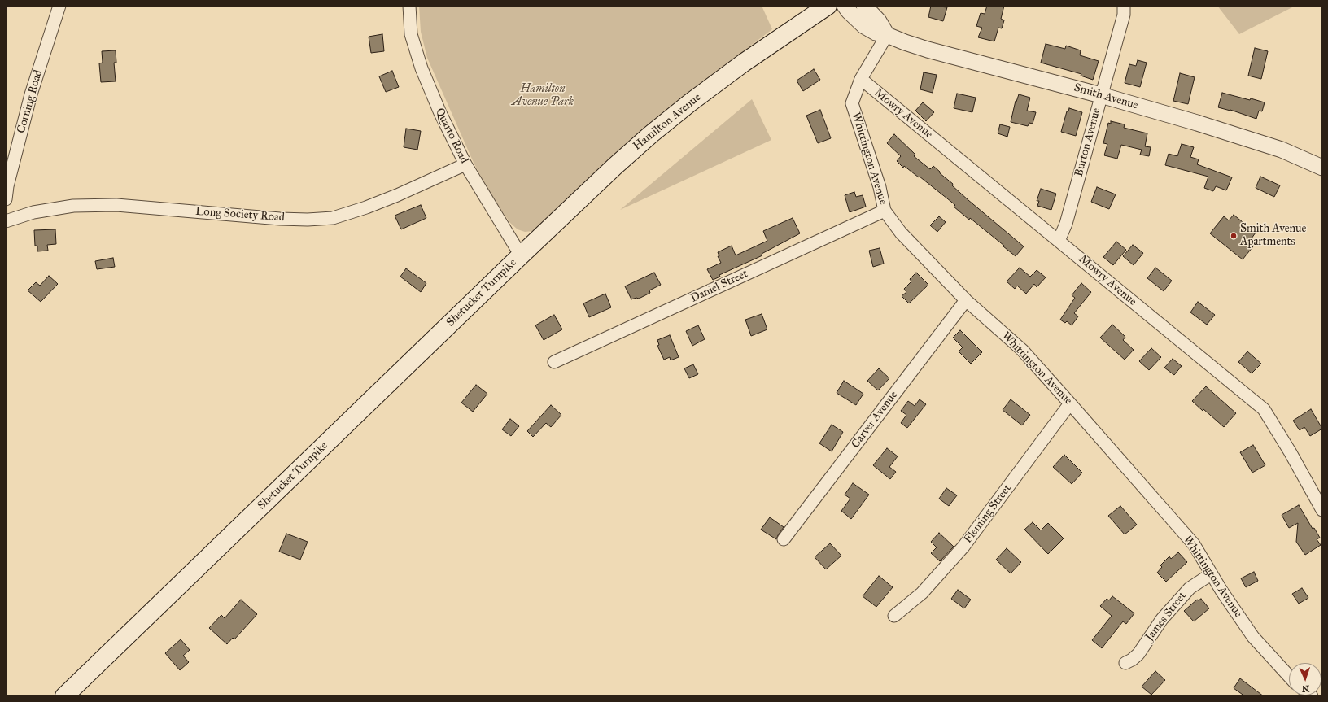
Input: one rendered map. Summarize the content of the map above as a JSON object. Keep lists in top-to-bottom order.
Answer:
{
  "streets": {
    "main road": ["Hamilton Avenue", "Shetucket Turnpike"],
    "street": [
      "Smith Avenue",
      "Corning Road",
      "Mowry Avenue",
      "Quarto Road",
      "Burton Avenue",
      "Whittington Avenue",
      "Long Society Road",
      "Daniel Street",
      "Carver Avenue",
      "Fleming Street",
      "James Street"
    ]
  },
  "crossings": [
    ["Smith Avenue", "Burton Avenue"],
    ["Smith Avenue", "Whittington Avenue"],
    ["Mowry Avenue", "Burton Avenue"],
    ["Mowry Avenue", "Whittington Avenue"],
    ["Hamilton Avenue", "Quarto Road"],
    ["Hamilton Avenue", "Shetucket Turnpike"],
    ["Quarto Road", "Long Society Road"],
    ["Quarto Road", "Shetucket Turnpike"],
    ["Whittington Avenue", "Daniel Street"],
    ["Whittington Avenue", "Carver Avenue"],
    ["Whittington Avenue", "Fleming Street"],
    ["Whittington Avenue", "James Street"]
  ],
  "parks": ["Hamilton Avenue Park"],
  "places": ["Smith Avenue Apartments"],
  "north": "bottom"
}
